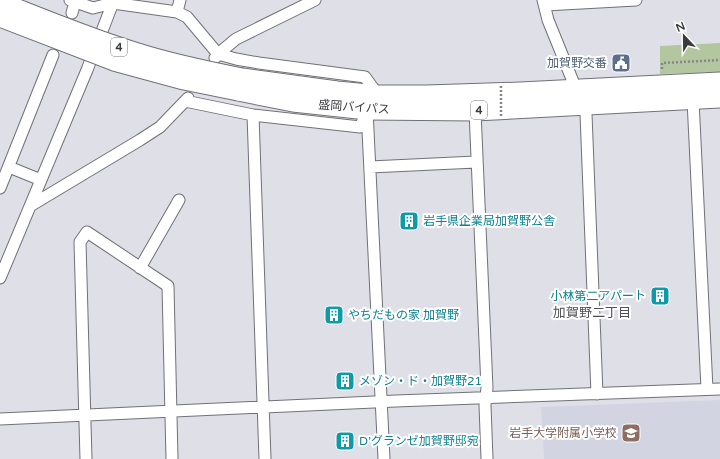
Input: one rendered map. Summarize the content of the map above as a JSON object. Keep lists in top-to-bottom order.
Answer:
{
  "streets": {
    "highway": ["4", "盛岡バイパス"]
  },
  "districts": ["加賀野二丁目"],
  "places": {
    "public building": ["加賀野交番"],
    "building": [
      "岩手県企業局加賀野公舎",
      "小林第二アパート",
      "やちだもの家 加賀野",
      "メゾン・ド・加賀野21",
      "D’グランゼ加賀野邸宛"
    ],
    "school or university": ["岩手大学附属小学校"]
  },
  "north": "top"
}
